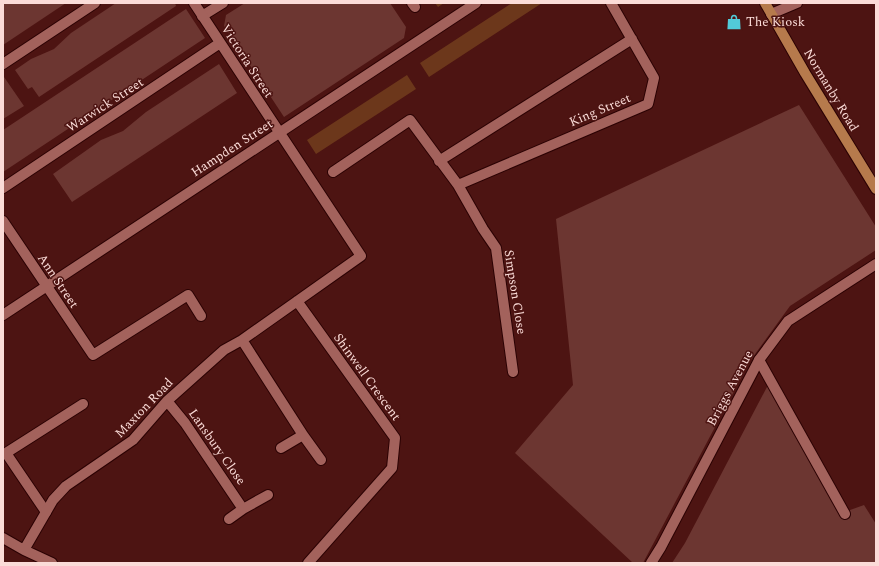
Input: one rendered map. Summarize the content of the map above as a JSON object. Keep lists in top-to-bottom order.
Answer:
{
  "streets": {
    "street": [
      "Victoria Street",
      "Normanby Road",
      "Warwick Street",
      "King Street",
      "Hampden Street",
      "Ann Street",
      "Simpson Close",
      "Shinwell Crescent",
      "Briggs Avenue",
      "Maxton Road",
      "Lansbury Close"
    ]
  },
  "crossings": [
    ["Victoria Street", "Warwick Street"],
    ["Victoria Street", "Hampden Street"],
    ["Victoria Street", "Maxton Road"],
    ["King Street", "Simpson Close"],
    ["Hampden Street", "Ann Street"],
    ["Hampden Street", "Maxton Road"],
    ["Shinwell Crescent", "Maxton Road"],
    ["Maxton Road", "Lansbury Close"]
  ],
  "places": {
    "shop": ["The Kiosk"]
  }
}
